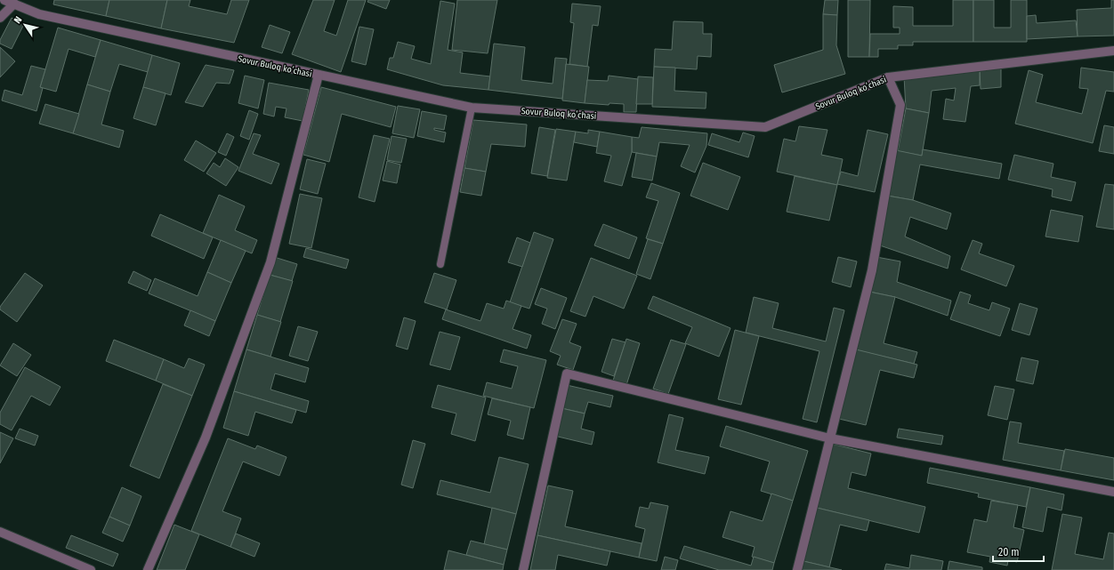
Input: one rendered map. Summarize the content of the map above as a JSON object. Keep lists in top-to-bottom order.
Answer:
{
  "streets": {
    "street": ["Sovur Buloq koʻchasi"]
  },
  "scale_bar": "20 m",
  "north": "top left"
}
